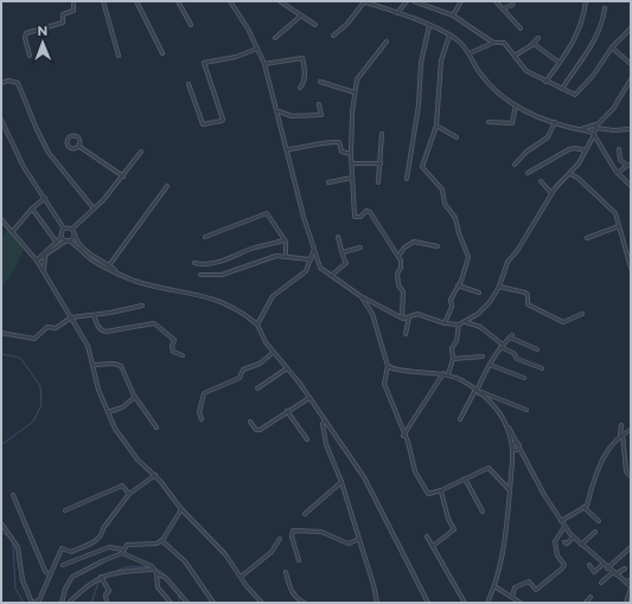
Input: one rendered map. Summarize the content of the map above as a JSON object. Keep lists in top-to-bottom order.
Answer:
{
  "north": "top"
}
